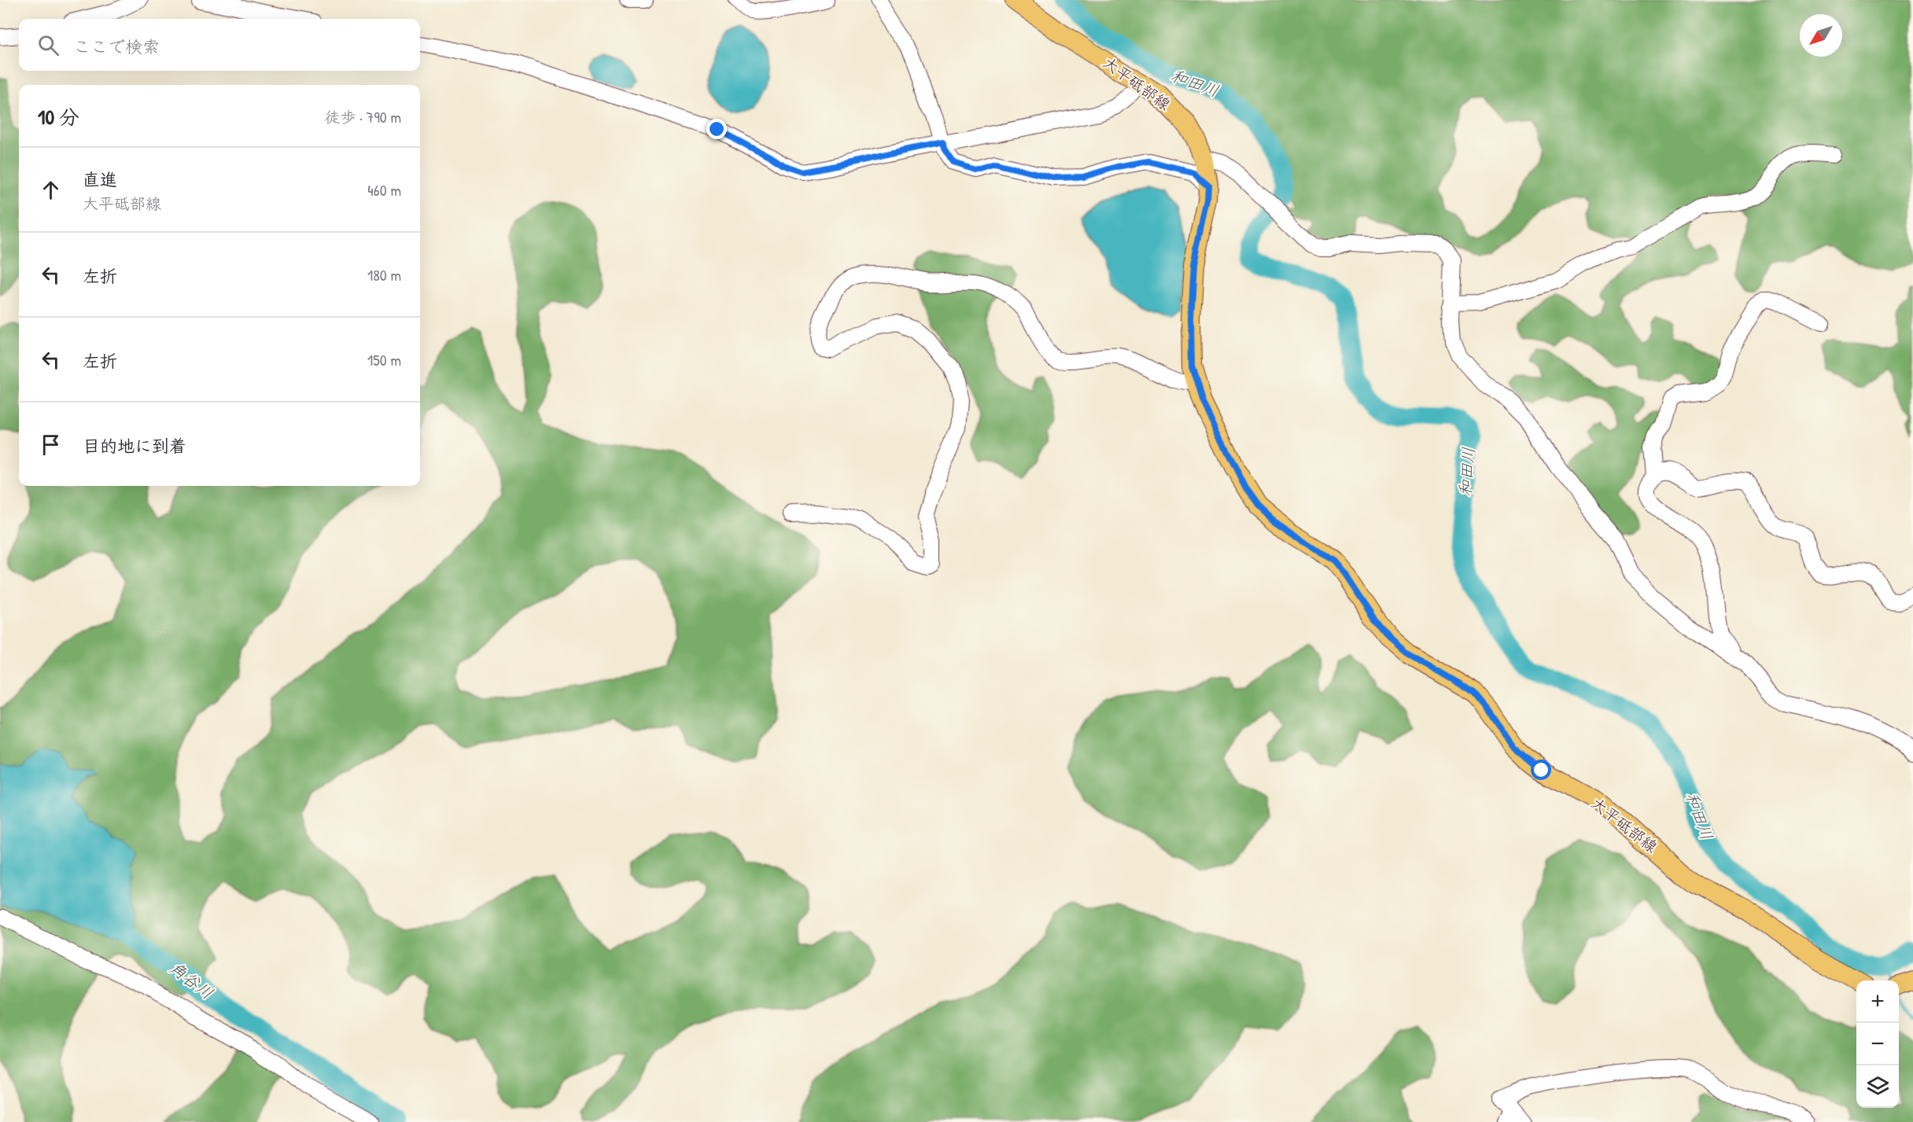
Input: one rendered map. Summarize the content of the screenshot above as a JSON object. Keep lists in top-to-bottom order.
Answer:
{
  "streets": {
    "main road": ["大平砥部線"]
  },
  "water": ["和田川", "角谷川"],
  "north": "bottom left",
  "page": {
    "search": "ここで検索",
    "heading": ["10 分", "徒歩 · 790 m"],
    "list": [
      ["直進", "大平砥部線", "460 m"],
      ["左折", "180 m"],
      ["左折", "150 m"],
      "目的地に到着"
    ],
    "map_buttons": ["+", "−"]
  }
}
